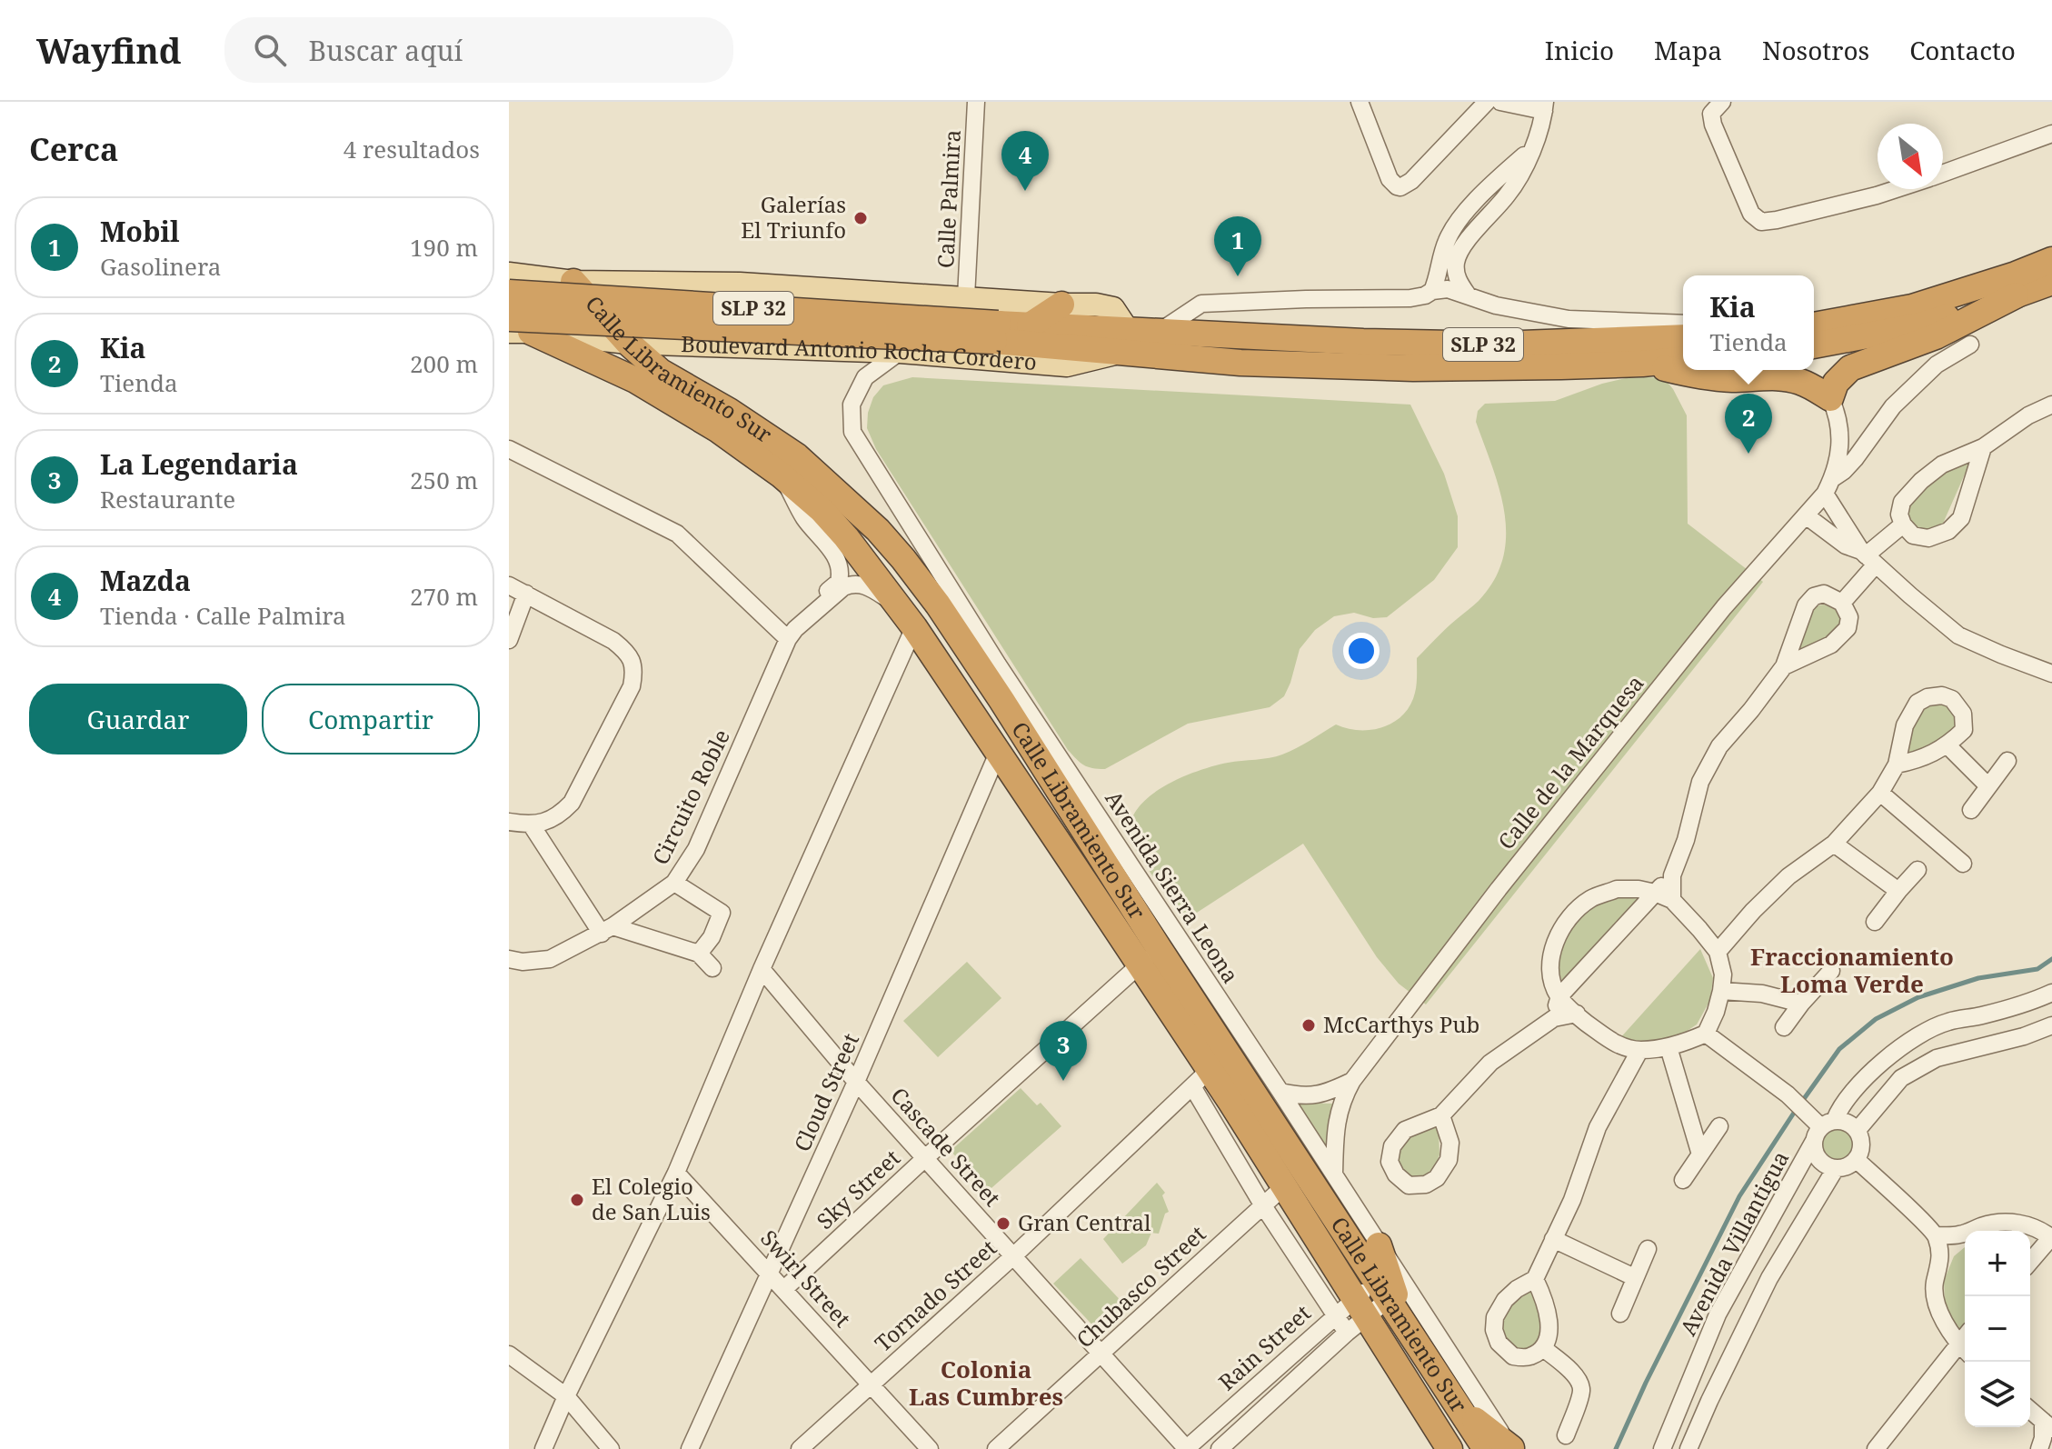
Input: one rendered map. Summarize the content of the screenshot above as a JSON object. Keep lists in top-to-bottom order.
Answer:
{
  "streets": {
    "highway": ["SLP 32", "Calle Libramiento Sur"],
    "main road": ["Boulevard Antonio Rocha Cordero"],
    "street": [
      "Calle Palmira",
      "Calle de la Marquesa",
      "Circuito Roble",
      "Avenida Sierra Leona",
      "Cloud Street",
      "Cascade Street",
      "Sky Street",
      "Avenida Villantigua",
      "Swirl Street",
      "Chubasco Street",
      "Tornado Street",
      "Rain Street"
    ]
  },
  "crossings": [
    ["SLP 32", "Boulevard Antonio Rocha Cordero"],
    ["Boulevard Antonio Rocha Cordero", "Calle Libramiento Sur"],
    ["Boulevard Antonio Rocha Cordero", "Avenida Sierra Leona"],
    ["Calle Libramiento Sur", "Cloud Street"],
    ["Calle Libramiento Sur", "Sky Street"],
    ["Calle Libramiento Sur", "Chubasco Street"],
    ["Calle Libramiento Sur", "Tornado Street"],
    ["Calle Libramiento Sur", "Rain Street"],
    ["Calle de la Marquesa", "Avenida Sierra Leona"],
    ["Cloud Street", "Cascade Street"],
    ["Cloud Street", "Swirl Street"],
    ["Cascade Street", "Sky Street"],
    ["Cascade Street", "Chubasco Street"],
    ["Cascade Street", "Tornado Street"],
    ["Cascade Street", "Rain Street"],
    ["Sky Street", "Swirl Street"],
    ["Swirl Street", "Tornado Street"]
  ],
  "districts": ["Fraccionamiento Loma Verde", "Colonia Las Cumbres"],
  "places": [
    "Galerías El Triunfo",
    "McCarthys Pub",
    "El Colegio de San Luis",
    "Gran Central"
  ],
  "north": "bottom right",
  "page": {
    "header": "Wayfind",
    "search": "Buscar aquí",
    "nav": [
      "Inicio",
      "Mapa",
      "Nosotros",
      "Contacto"
    ],
    "heading": ["Cerca", "4 resultados"],
    "pins": [
      "4",
      "1",
      "2",
      "3"
    ],
    "list": [
      {
        "mark": "1",
        "name": "Mobil",
        "note": "Gasolinera",
        "value": "190 m"
      },
      {
        "mark": "2",
        "name": "Kia",
        "note": "Tienda",
        "value": "200 m"
      },
      {
        "mark": "3",
        "name": "La Legendaria",
        "note": "Restaurante",
        "value": "250 m"
      },
      {
        "mark": "4",
        "name": "Mazda",
        "note": "Tienda · Calle Palmira",
        "value": "270 m"
      }
    ],
    "popup": ["Kia", "Tienda"],
    "buttons": ["Guardar", "Compartir"],
    "map_buttons": ["+", "−"]
  }
}
